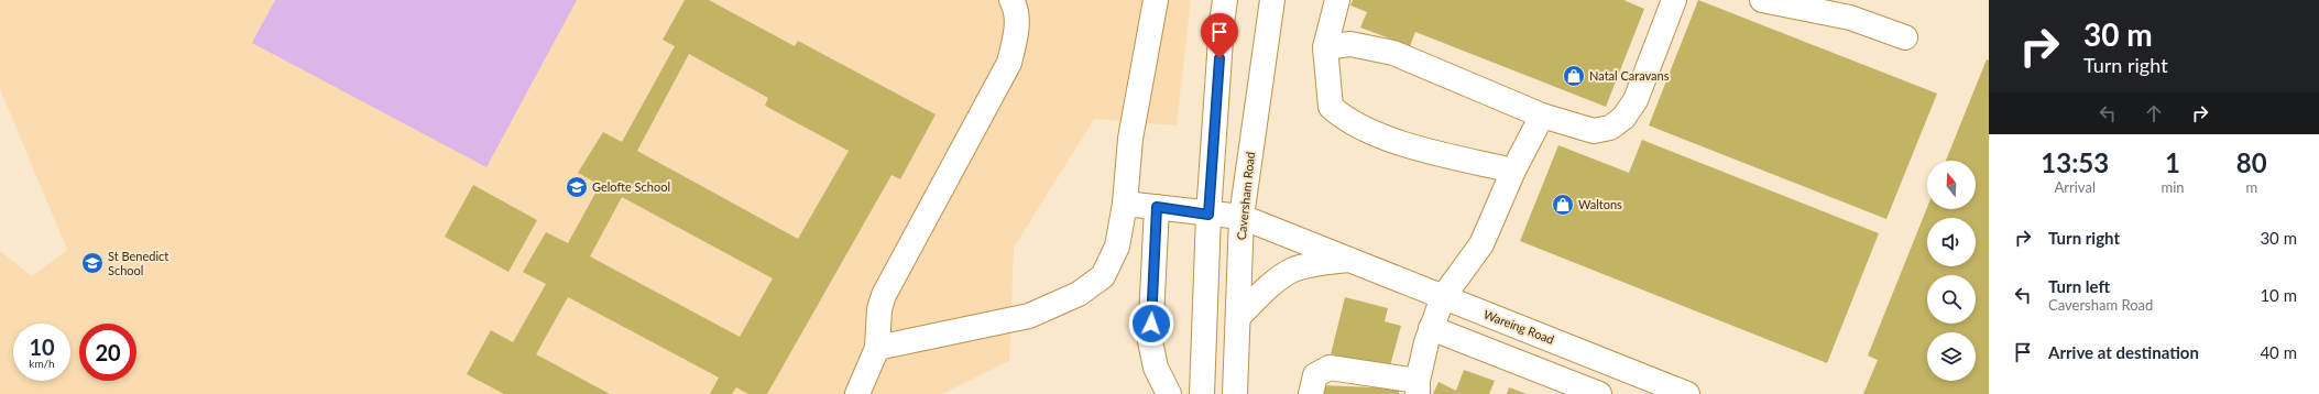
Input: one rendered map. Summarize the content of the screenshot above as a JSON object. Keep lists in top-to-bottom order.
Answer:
{
  "streets": {
    "street": ["Caversham Road", "Wareing Road"]
  },
  "crossings": [
    ["Caversham Road", "Wareing Road"]
  ],
  "places": {
    "shop": ["Natal Caravans", "Waltons"],
    "school or university": ["Gelofte School", "St Benedict School"]
  },
  "north": "top",
  "page": {
    "turn": ["30 m", "Turn right"],
    "eta": [
      "13:53",
      "Arrival",
      "1",
      "min",
      "80",
      "m"
    ],
    "list": [
      {
        "name": "Turn right",
        "value": "30 m"
      },
      {
        "name": "Turn left",
        "note": "Caversham Road",
        "value": "10 m"
      },
      {
        "name": "Arrive at destination",
        "value": "40 m"
      }
    ],
    "speed": "10 km/h",
    "limit": "20"
  }
}
